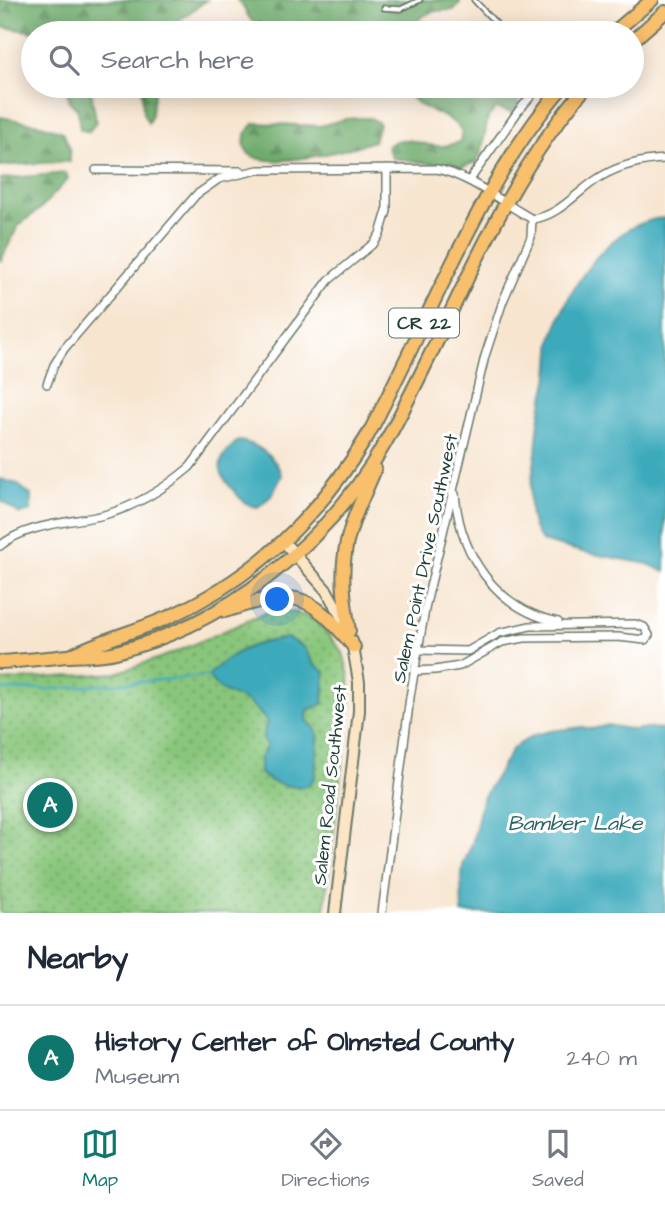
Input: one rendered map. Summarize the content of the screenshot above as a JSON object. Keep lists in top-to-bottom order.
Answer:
{
  "streets": {
    "main road": ["CR 22", "Salem Road Southwest"],
    "street": ["Salem Point Drive Southwest"]
  },
  "crossings": [
    ["CR 22", "Salem Road Southwest"]
  ],
  "water": ["Bamber Lake"],
  "page": {
    "search": "Search here",
    "pins": "A",
    "heading": "Nearby",
    "list": [
      {
        "mark": "A",
        "name": "History Center of Olmsted County",
        "note": "Museum",
        "value": "240 m"
      }
    ],
    "nav": ["Map", "Directions", "Saved"]
  }
}
